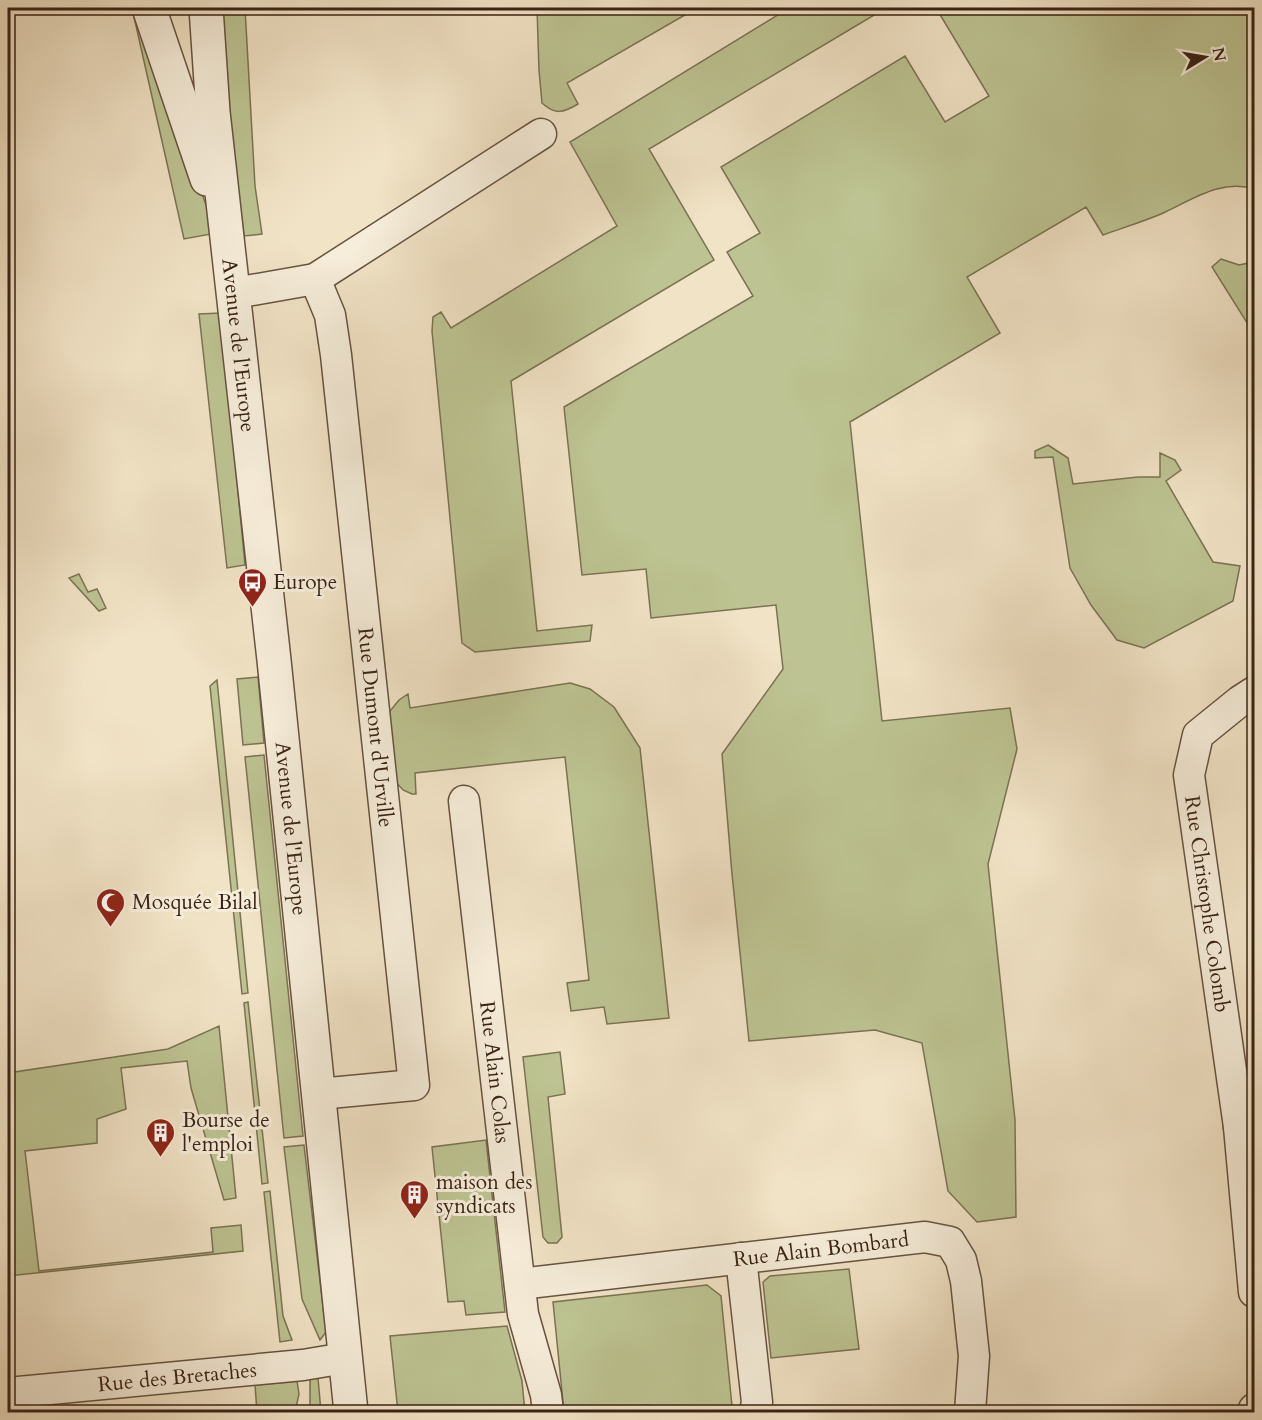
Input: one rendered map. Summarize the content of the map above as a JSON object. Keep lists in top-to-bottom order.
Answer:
{
  "streets": {
    "street": [
      "Avenue de l'Europe",
      "Rue Dumont d'Urville",
      "Rue Christophe Colomb",
      "Rue Alain Colas",
      "Rue Alain Bombard",
      "Rue des Bretaches"
    ]
  },
  "crossings": [
    ["Avenue de l'Europe", "Rue Dumont d'Urville"],
    ["Avenue de l'Europe", "Rue des Bretaches"],
    ["Rue Alain Colas", "Rue Alain Bombard"]
  ],
  "places": {
    "bus stop": ["Europe"],
    "mosque": ["Mosquée Bilal"],
    "building": ["Bourse de l'emploi", "maison des syndicats"]
  },
  "north": "right"
}
